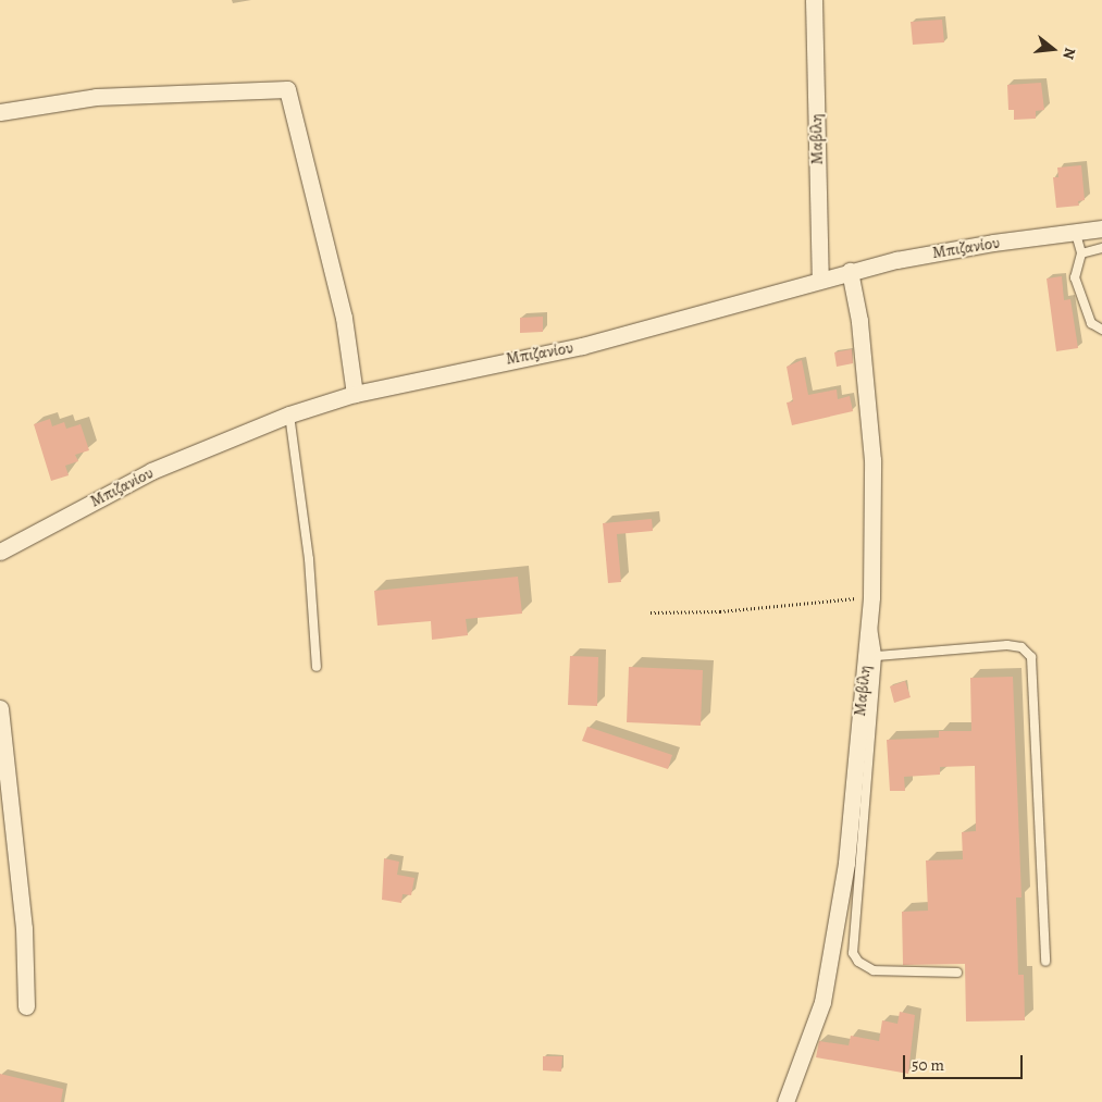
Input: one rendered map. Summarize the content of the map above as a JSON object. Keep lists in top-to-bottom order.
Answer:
{
  "streets": {
    "street": ["Μαβίλη", "Μπιζανίου"]
  },
  "crossings": [
    ["Μαβίλη", "Μπιζανίου"]
  ],
  "scale_bar": "50 m",
  "north": "right"
}
